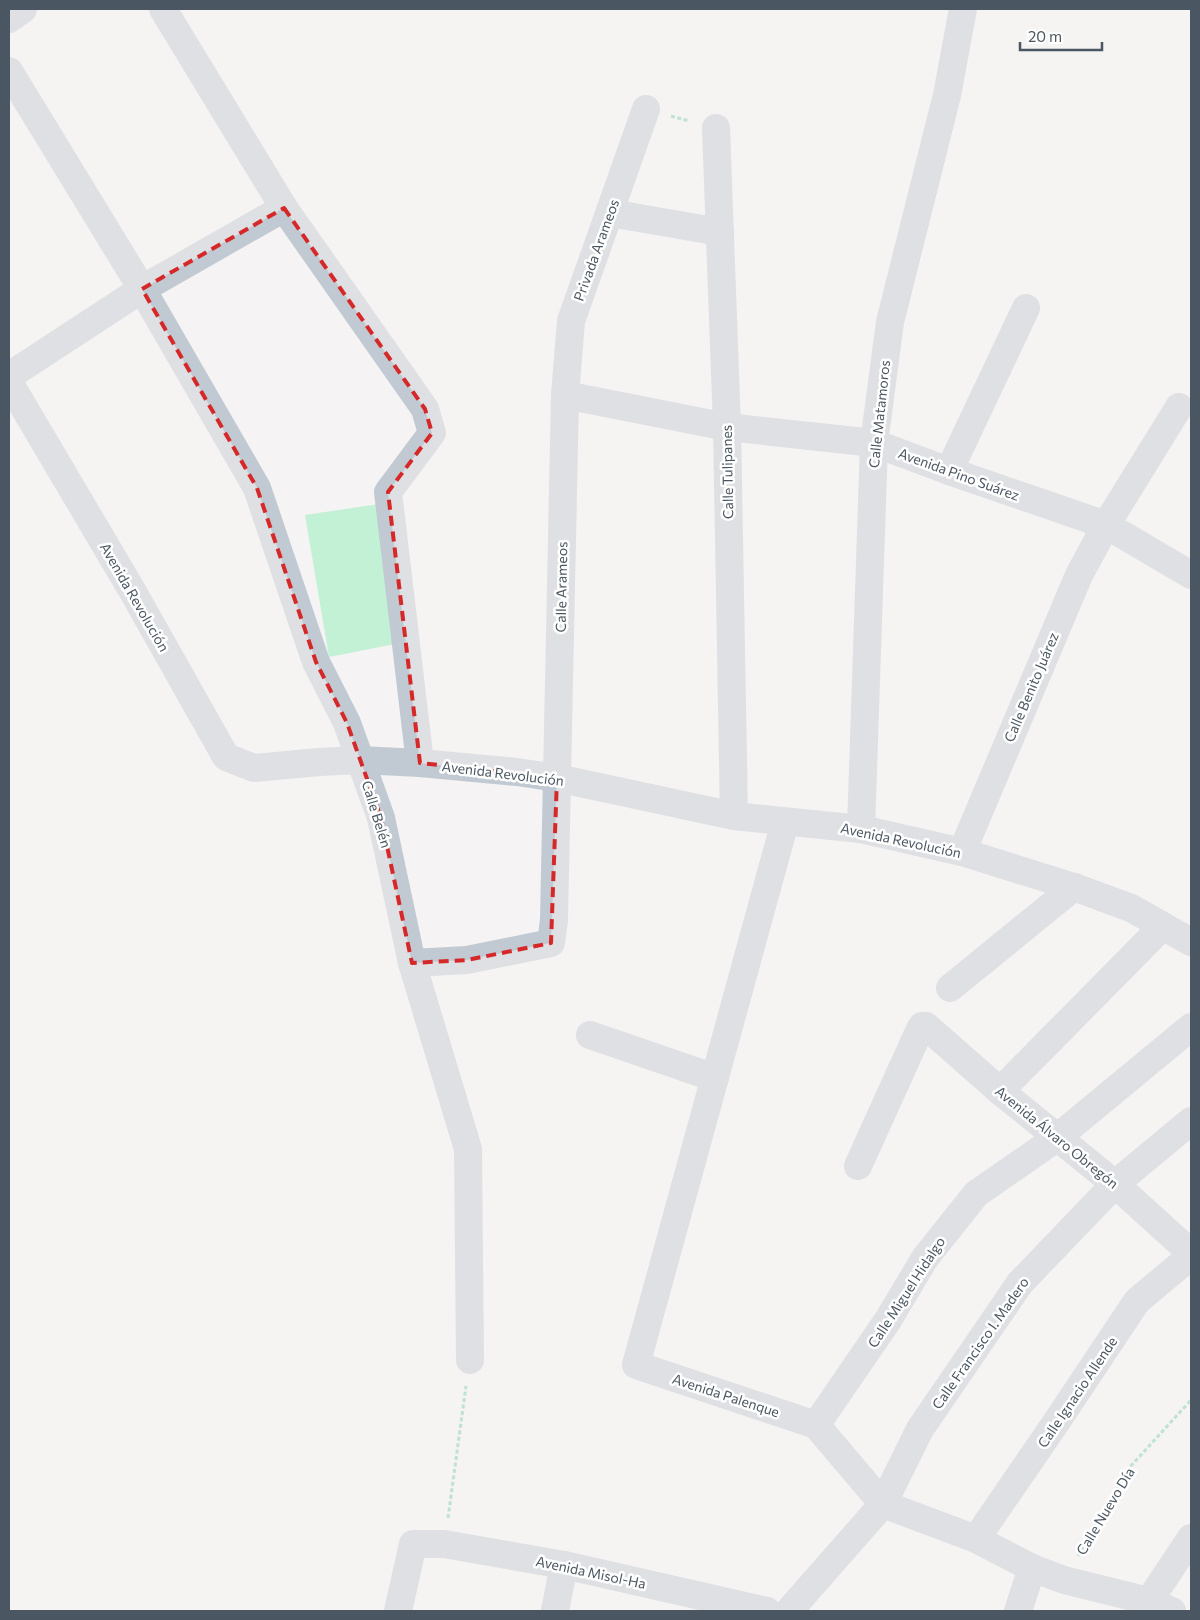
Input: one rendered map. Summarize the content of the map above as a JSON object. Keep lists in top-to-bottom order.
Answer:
{
  "streets": {
    "street": [
      "Privada Arameos",
      "Calle Matamoros",
      "Calle Tulipanes",
      "Avenida Pino Suárez",
      "Calle Arameos",
      "Avenida Revolución",
      "Calle Benito Juárez",
      "Calle Belén",
      "Avenida Álvaro Obregón",
      "Calle Miguel Hidalgo",
      "Calle Francisco I. Madero",
      "Calle Ignacio Allende",
      "Avenida Palenque",
      "Avenida Misol-Ha"
    ],
    "path": ["Calle Nuevo Día"]
  },
  "crossings": [
    ["Privada Arameos", "Avenida Pino Suárez"],
    ["Privada Arameos", "Calle Arameos"],
    ["Calle Matamoros", "Avenida Pino Suárez"],
    ["Calle Matamoros", "Avenida Revolución"],
    ["Calle Tulipanes", "Avenida Pino Suárez"],
    ["Calle Tulipanes", "Avenida Revolución"],
    ["Avenida Pino Suárez", "Calle Arameos"],
    ["Avenida Pino Suárez", "Calle Benito Juárez"],
    ["Calle Arameos", "Avenida Revolución"],
    ["Calle Arameos", "Calle Belén"],
    ["Avenida Revolución", "Calle Benito Juárez"],
    ["Avenida Revolución", "Calle Belén"],
    ["Avenida Álvaro Obregón", "Calle Miguel Hidalgo"],
    ["Avenida Álvaro Obregón", "Calle Francisco I. Madero"],
    ["Avenida Álvaro Obregón", "Calle Ignacio Allende"],
    ["Calle Miguel Hidalgo", "Avenida Palenque"]
  ],
  "scale_bar": "20 m"
}
